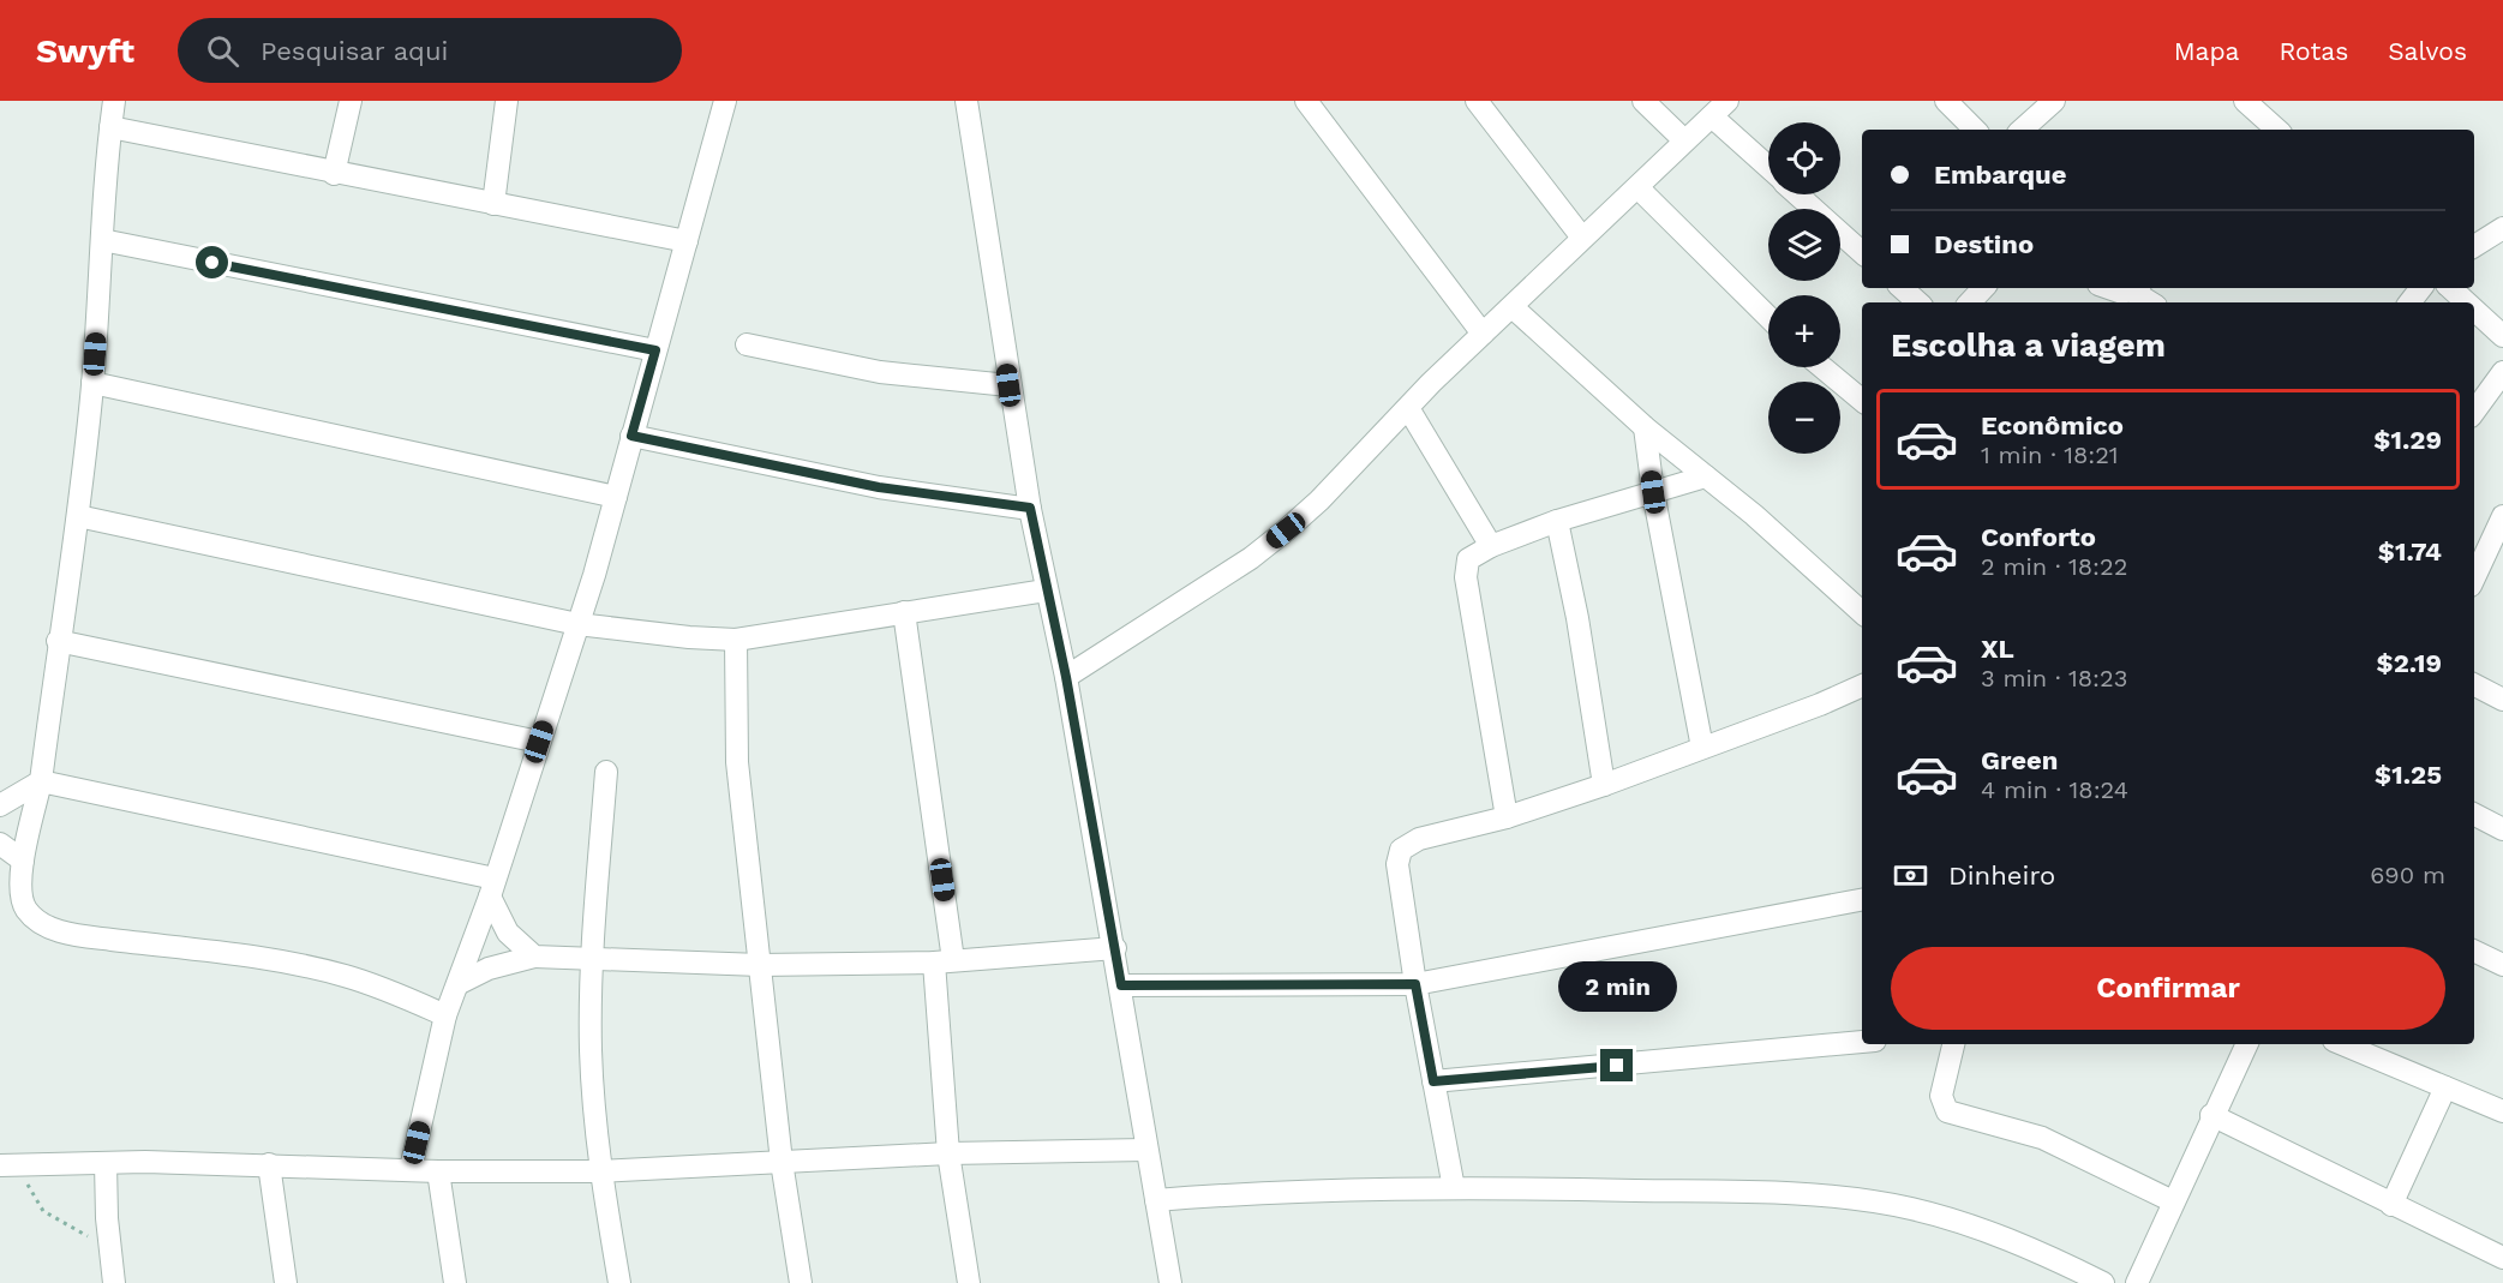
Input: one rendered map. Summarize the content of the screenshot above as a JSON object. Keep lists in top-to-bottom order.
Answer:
{
  "page": {
    "header": "Swyft",
    "search": "Pesquisar aqui",
    "nav": ["Mapa", "Rotas", "Salvos"],
    "map_buttons": ["+", "−"],
    "banner": ["Embarque", "Destino"],
    "heading": "Escolha a viagem",
    "list": [
      {
        "name": "Econômico",
        "note": "1 min · 18:21",
        "value": "$1.29"
      },
      {
        "name": "Conforto",
        "note": "2 min · 18:22",
        "value": "$1.74"
      },
      {
        "name": "XL",
        "note": "3 min · 18:23",
        "value": "$2.19"
      },
      {
        "name": "Green",
        "note": "4 min · 18:24",
        "value": "$1.25"
      }
    ],
    "pay": ["Dinheiro", "690 m"],
    "buttons": "Confirmar",
    "bubble": "2 min"
  }
}
